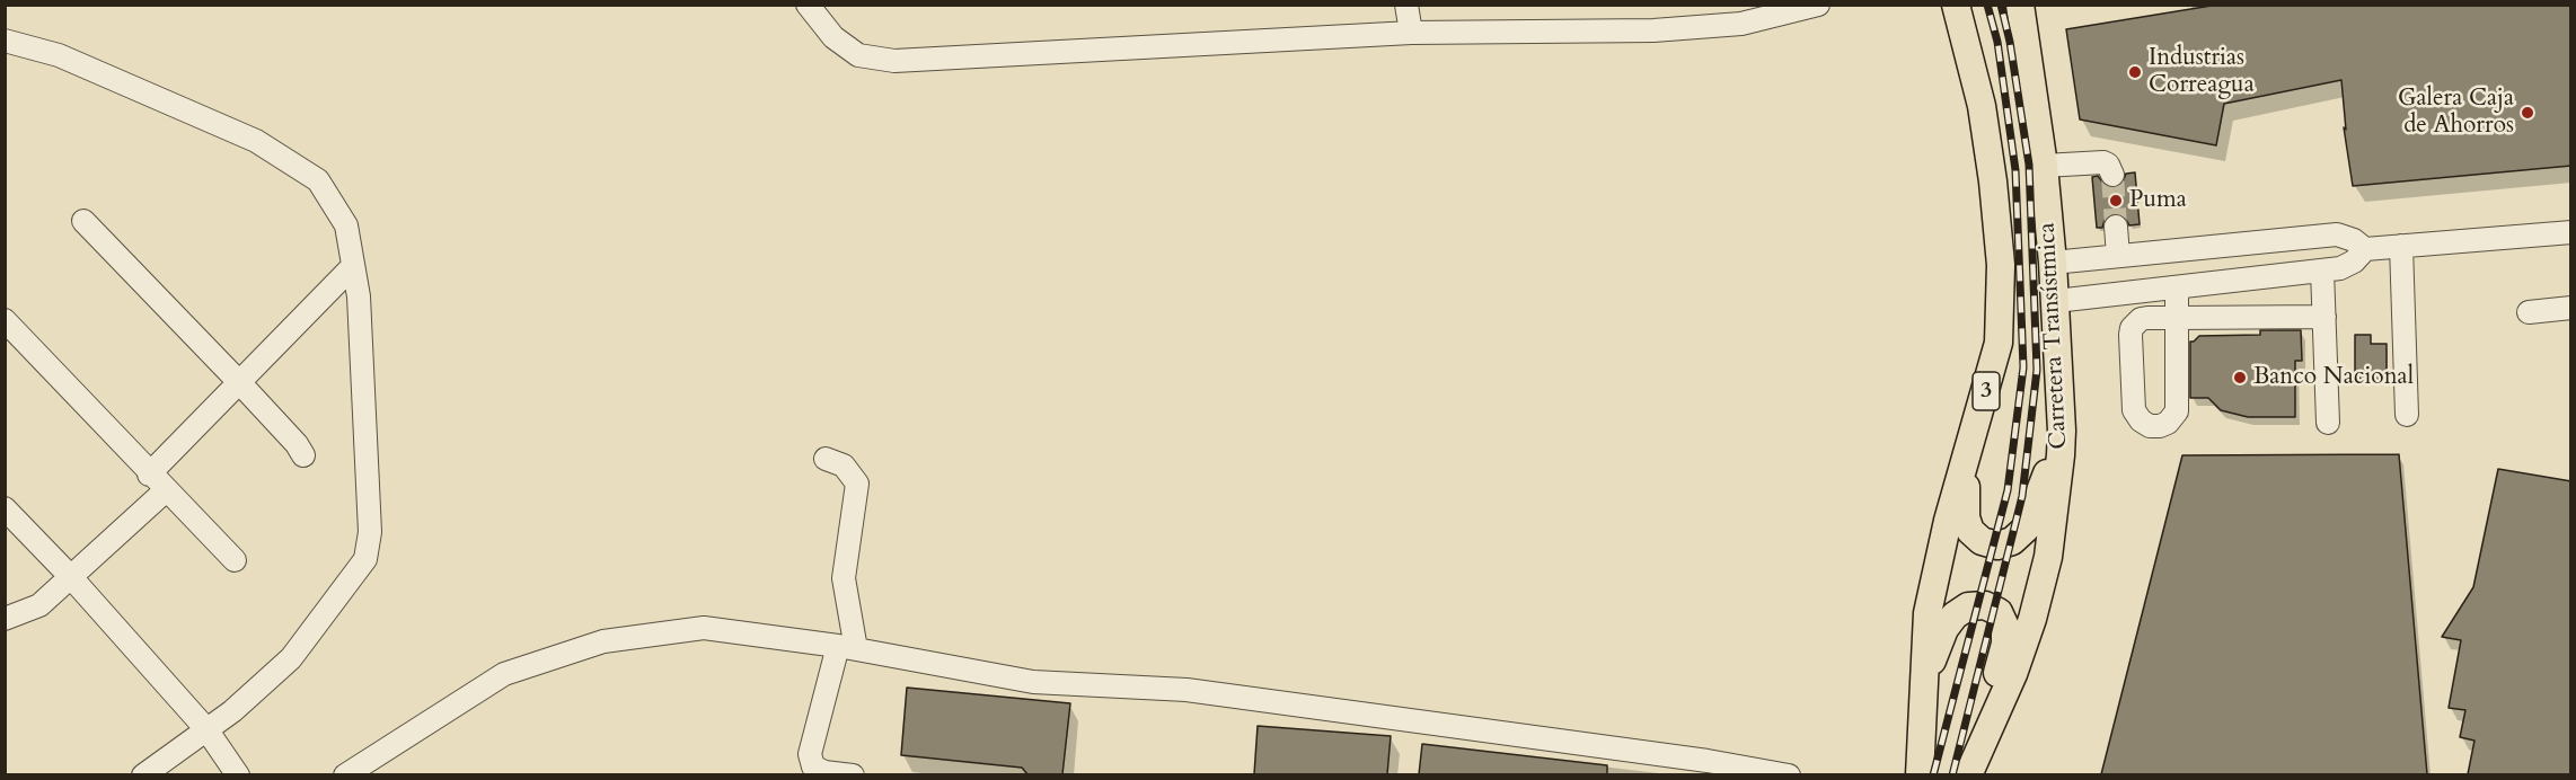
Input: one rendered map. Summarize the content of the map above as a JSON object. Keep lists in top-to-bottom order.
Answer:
{
  "streets": {
    "main road": ["Carretera Transístmica", "3"]
  },
  "places": [
    "Industrias Correagua",
    "Galera Caja de Ahorros",
    "Puma",
    "Banco Nacional"
  ]
}
